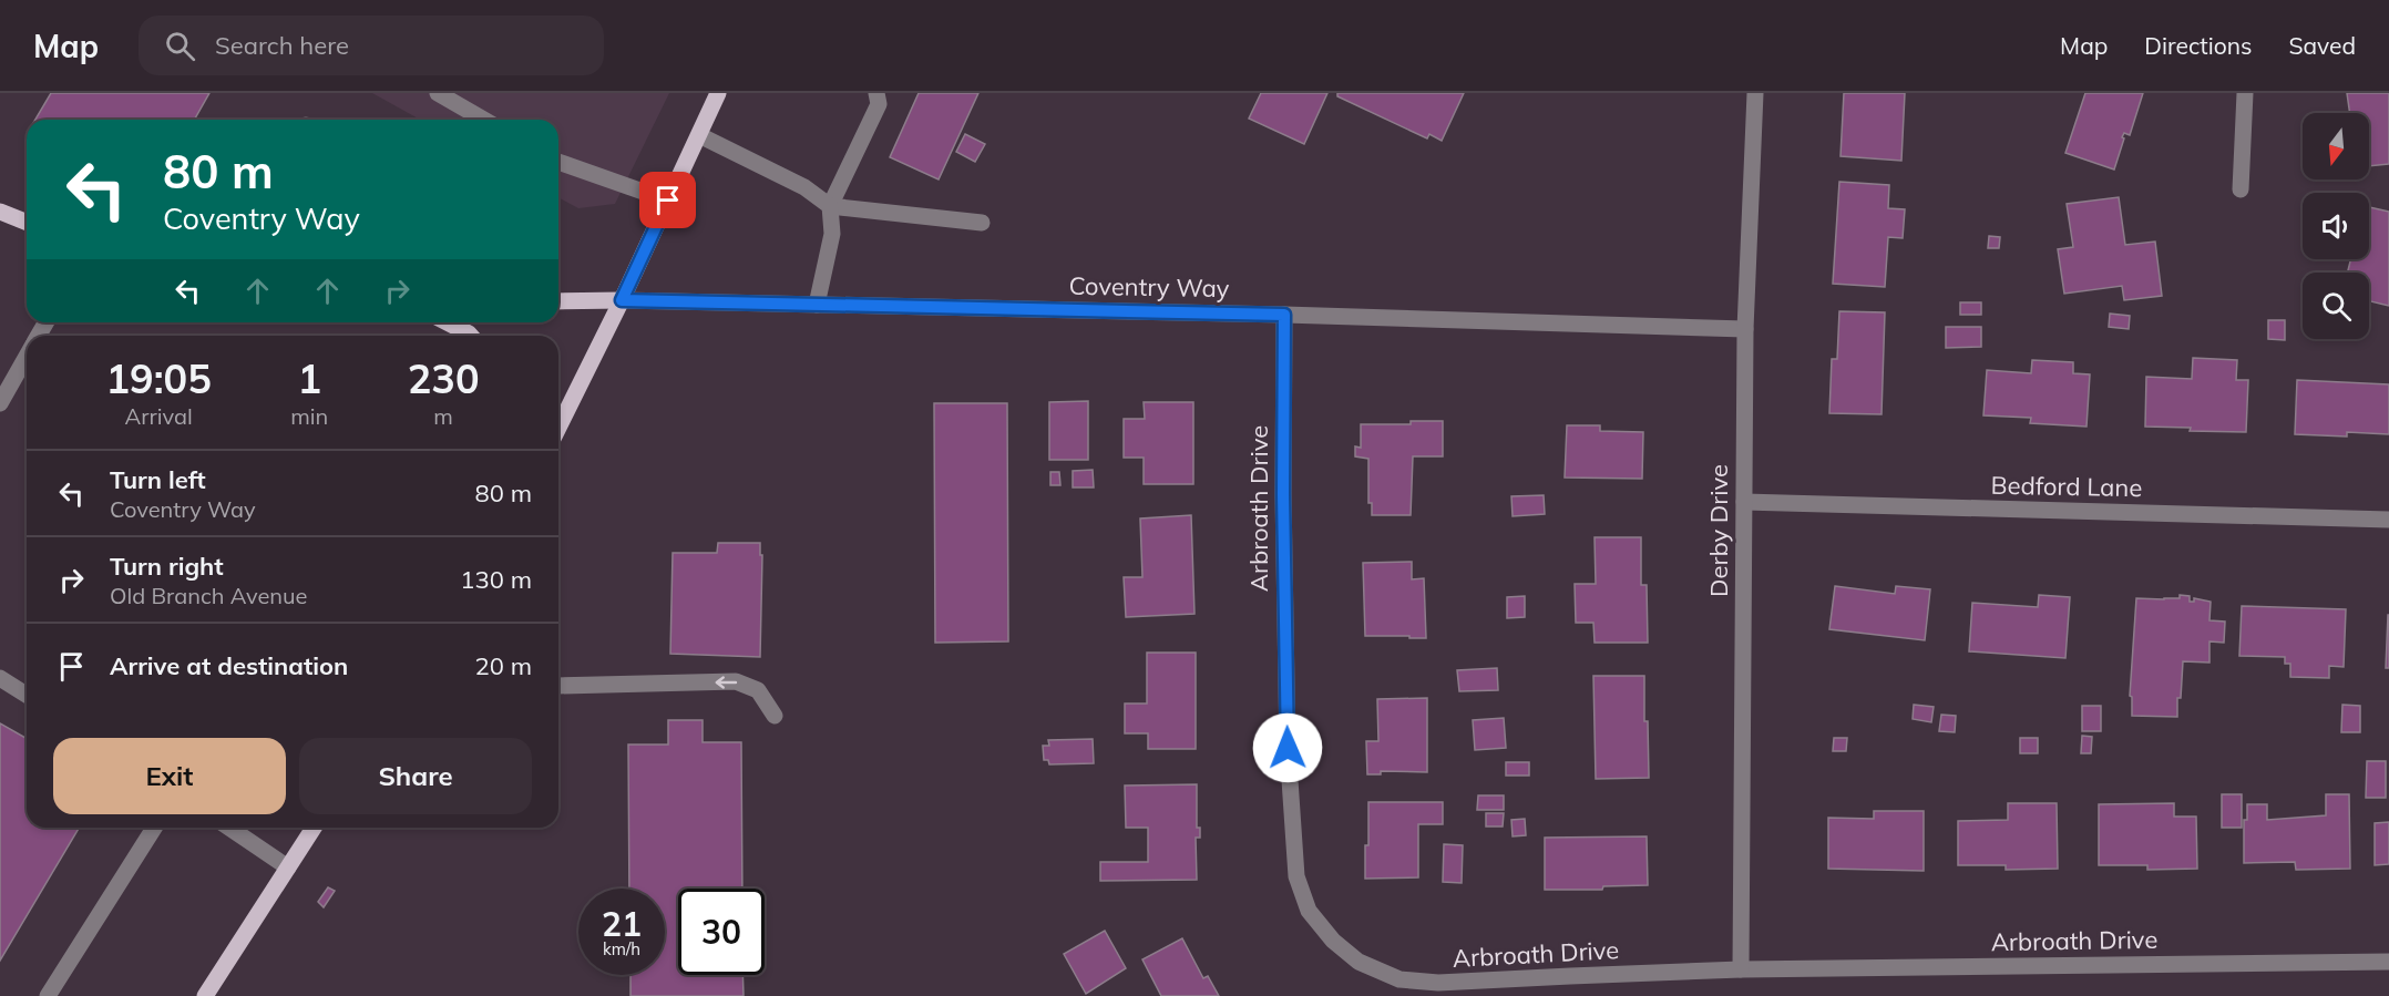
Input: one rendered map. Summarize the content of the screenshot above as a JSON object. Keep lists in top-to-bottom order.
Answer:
{
  "streets": {
    "main road": ["Coventry Way"],
    "street": ["Bedford Lane", "Arbroath Drive", "Derby Drive"]
  },
  "crossings": [
    ["Coventry Way", "Arbroath Drive"],
    ["Coventry Way", "Derby Drive"],
    ["Bedford Lane", "Derby Drive"],
    ["Arbroath Drive", "Derby Drive"]
  ],
  "north": "bottom",
  "page": {
    "header": "Map",
    "search": "Search here",
    "nav": ["Map", "Directions", "Saved"],
    "turn": ["80 m", "Coventry Way"],
    "eta": [
      "19:05",
      "Arrival",
      "1",
      "min",
      "230",
      "m"
    ],
    "list": [
      {
        "name": "Turn left",
        "note": "Coventry Way",
        "value": "80 m"
      },
      {
        "name": "Turn right",
        "note": "Old Branch Avenue",
        "value": "130 m"
      },
      {
        "name": "Arrive at destination",
        "value": "20 m"
      }
    ],
    "buttons": ["Exit", "Share"],
    "speed": "21 km/h",
    "limit": "30"
  }
}
